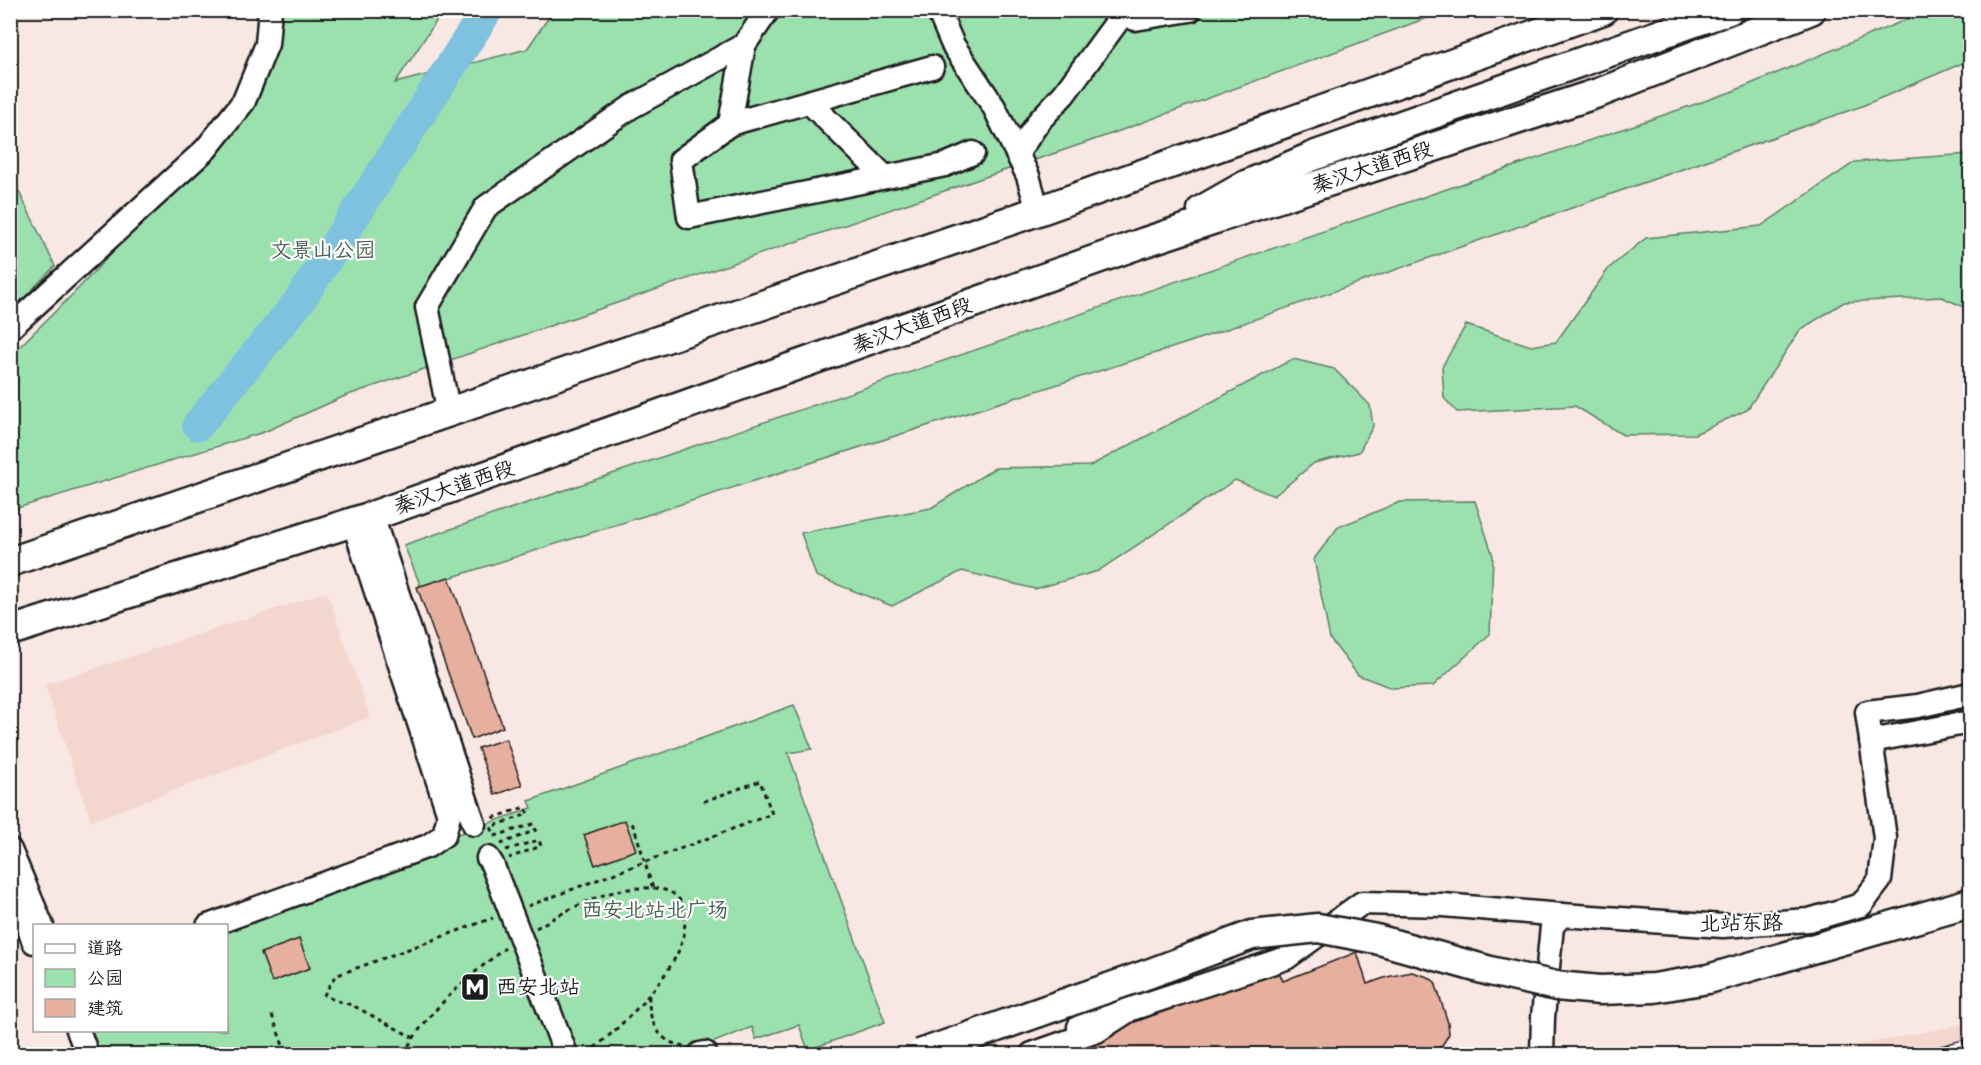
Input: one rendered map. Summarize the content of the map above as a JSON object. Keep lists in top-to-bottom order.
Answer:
{
  "streets": {
    "main road": ["秦汉大道西段"],
    "street": ["北站东路"]
  },
  "parks": ["文景山公园", "西安北站北广场"],
  "places": {
    "metro station": ["西安北站"]
  },
  "legend": ["道路", "公园", "建筑"]
}
